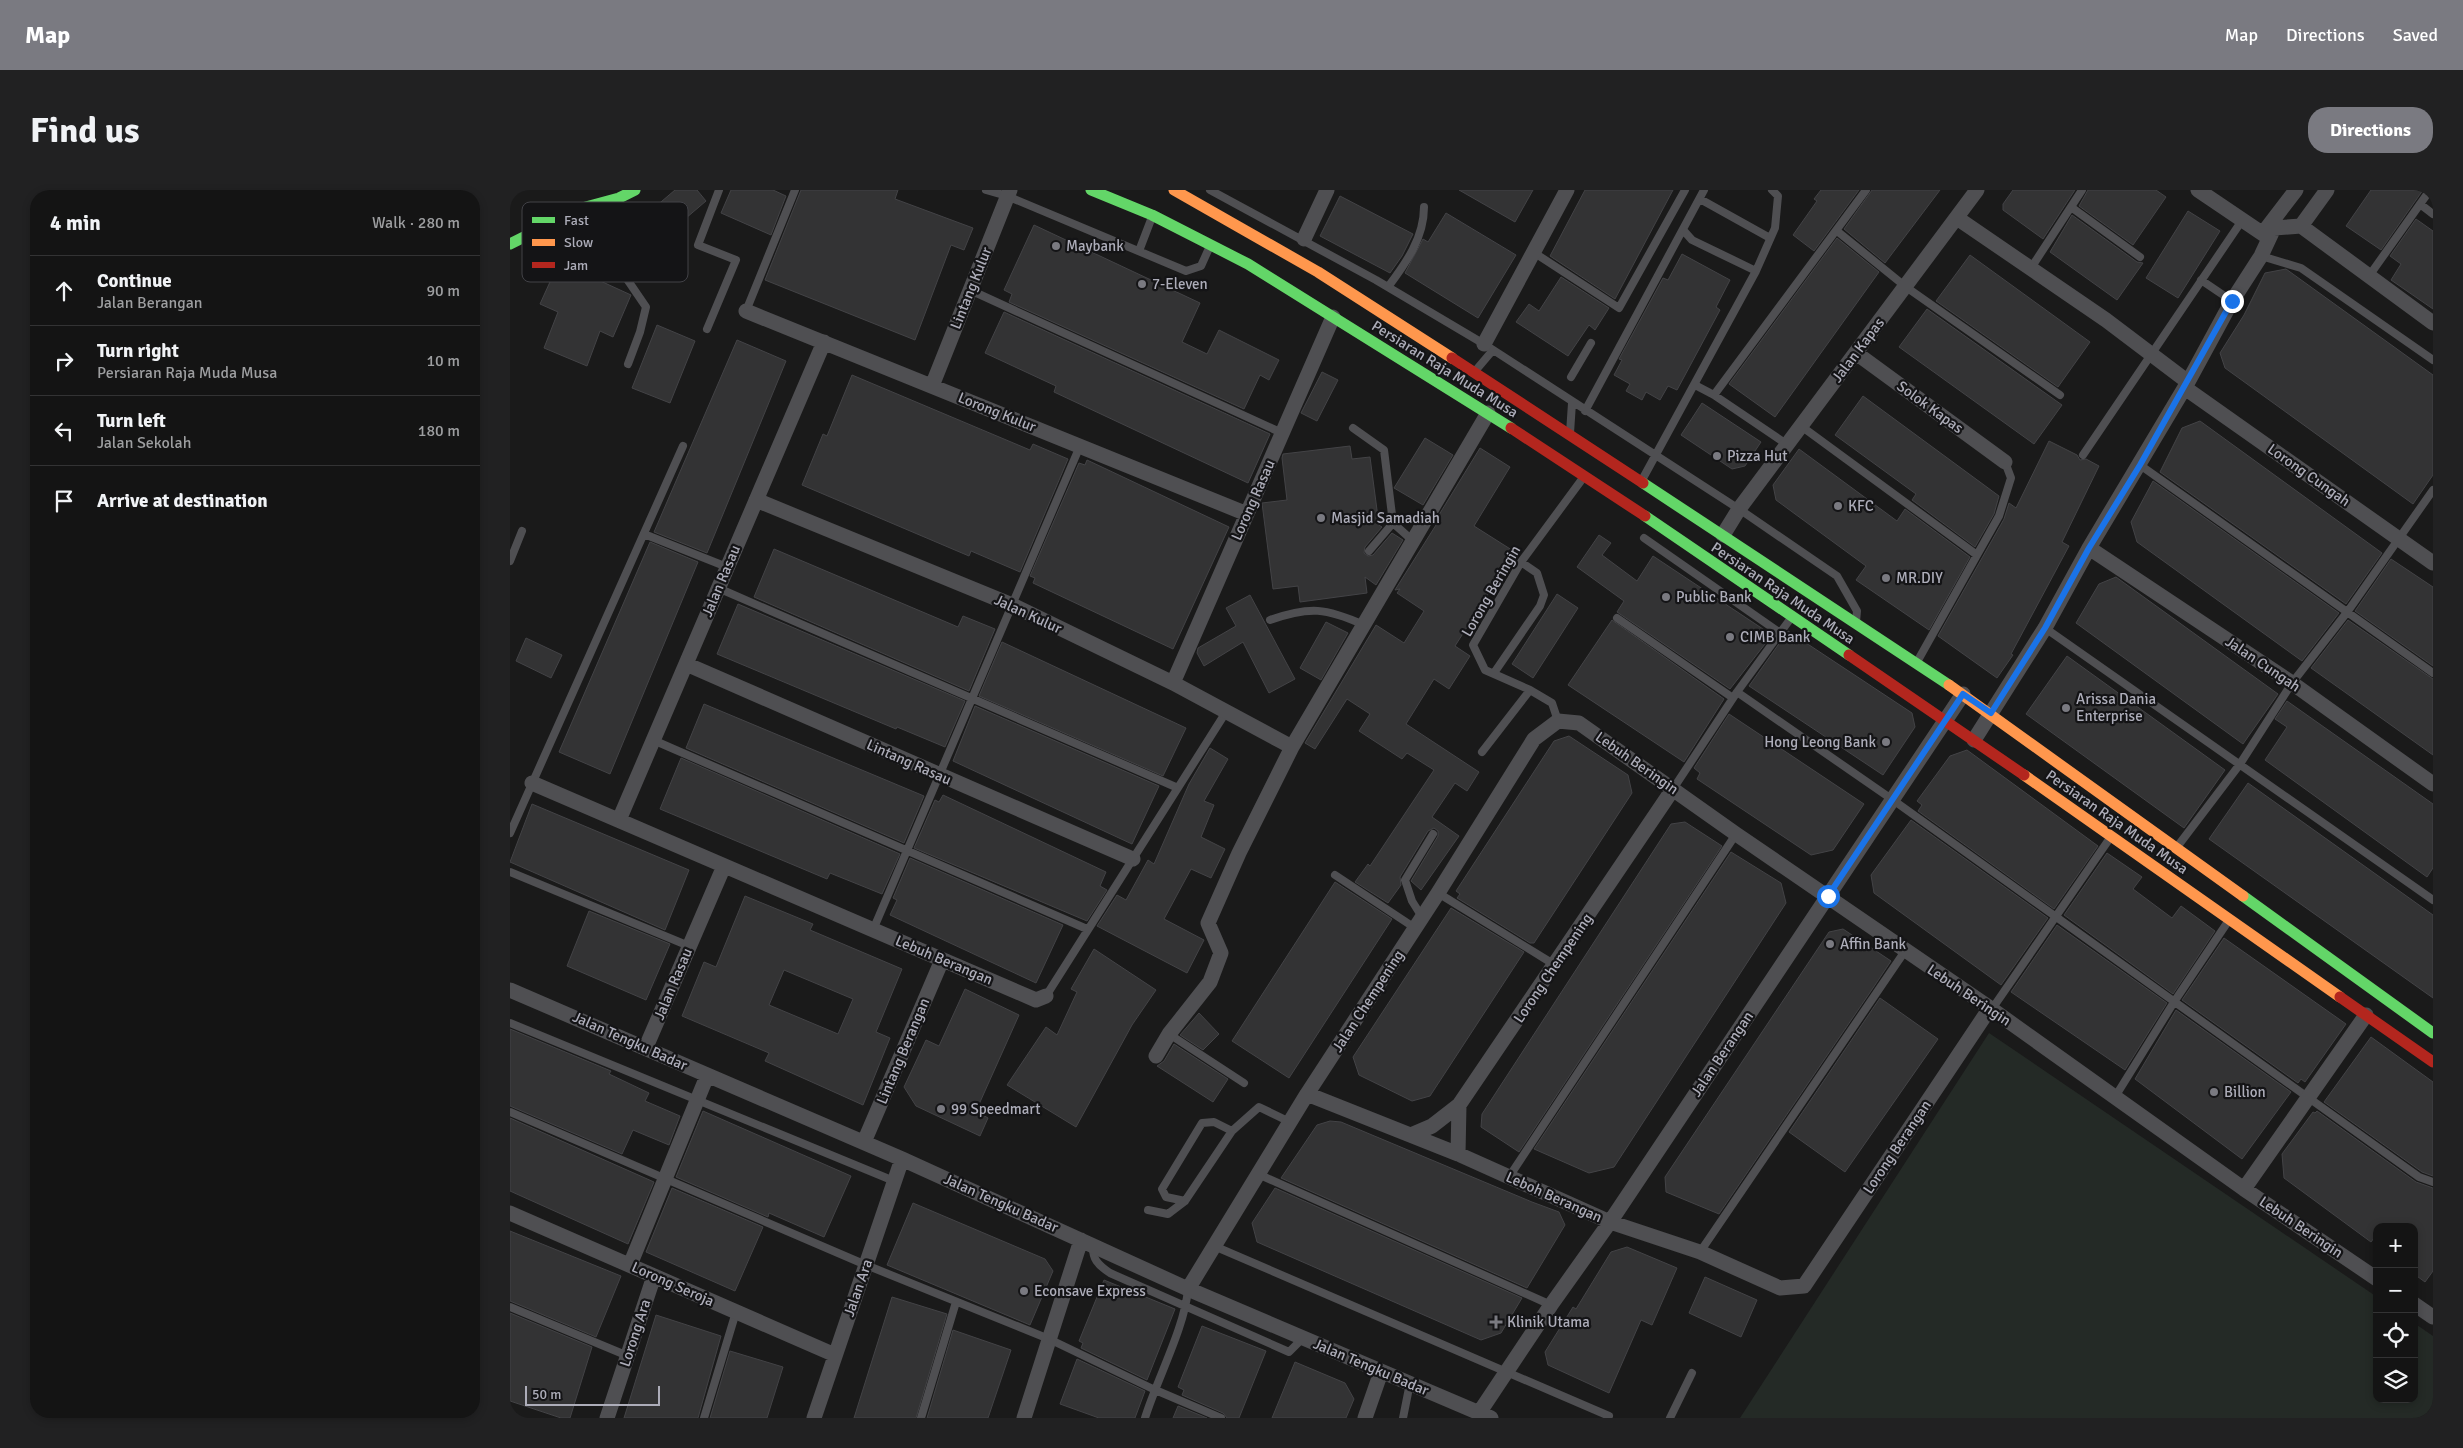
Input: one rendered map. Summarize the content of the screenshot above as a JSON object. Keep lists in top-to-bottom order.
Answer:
{
  "streets": {
    "main road": ["Persiaran Raja Muda Musa"],
    "street": [
      "Lintang Kulur",
      "Jalan Kapas",
      "Solok Kapas",
      "Lorong Kulur",
      "Lorong Cungah",
      "Lorong Rasau",
      "Jalan Rasau",
      "Jalan Kulur",
      "Jalan Cungah",
      "Lintang Rasau",
      "Lebuh Beringin",
      "Lebuh Berangan",
      "Lorong Chempening",
      "Jalan Chempening",
      "Jalan Tengku Badar",
      "Lintang Berangan",
      "Jalan Berangan",
      "Lorong Berangan",
      "Leboh Berangan",
      "Lorong Seroja",
      "Jalan Ara",
      "Lorong Ara"
    ],
    "lane": ["Lorong Beringin"]
  },
  "crossings": [
    ["Lintang Kulur", "Lorong Kulur"],
    ["Jalan Kapas", "Persiaran Raja Muda Musa"],
    ["Jalan Kapas", "Solok Kapas"],
    ["Jalan Kapas", "Lorong Cungah"],
    ["Persiaran Raja Muda Musa", "Lorong Rasau"],
    ["Persiaran Raja Muda Musa", "Lorong Beringin"],
    ["Persiaran Raja Muda Musa", "Jalan Berangan"],
    ["Lorong Kulur", "Lorong Rasau"],
    ["Lorong Kulur", "Jalan Rasau"],
    ["Lorong Rasau", "Jalan Kulur"],
    ["Jalan Rasau", "Jalan Kulur"],
    ["Jalan Rasau", "Lintang Rasau"],
    ["Jalan Rasau", "Lebuh Berangan"],
    ["Jalan Rasau", "Jalan Tengku Badar"],
    ["Lorong Beringin", "Lebuh Beringin"],
    ["Lorong Beringin", "Jalan Chempening"],
    ["Jalan Kulur", "Lebuh Berangan"],
    ["Lintang Rasau", "Lebuh Berangan"],
    ["Lebuh Beringin", "Lorong Chempening"],
    ["Lebuh Beringin", "Jalan Chempening"],
    ["Lebuh Beringin", "Jalan Berangan"],
    ["Lebuh Beringin", "Lorong Berangan"],
    ["Lebuh Berangan", "Lintang Berangan"],
    ["Jalan Chempening", "Jalan Tengku Badar"],
    ["Jalan Chempening", "Leboh Berangan"],
    ["Jalan Tengku Badar", "Lintang Berangan"],
    ["Jalan Tengku Badar", "Jalan Berangan"],
    ["Jalan Tengku Badar", "Jalan Ara"],
    ["Jalan Berangan", "Leboh Berangan"],
    ["Lorong Berangan", "Leboh Berangan"],
    ["Lorong Seroja", "Jalan Ara"],
    ["Lorong Seroja", "Lorong Ara"]
  ],
  "places": {
    "other": [
      "Maybank",
      "7-Eleven",
      "Pizza Hut",
      "KFC",
      "Masjid Samadiah",
      "MR.DIY",
      "Public Bank",
      "CIMB Bank",
      "Arissa Dania Enterprise",
      "Hong Leong Bank",
      "Affin Bank",
      "Billion",
      "99 Speedmart",
      "Econsave Express"
    ],
    "health": ["Klinik Utama"]
  },
  "legend": ["Fast", "Slow", "Jam"],
  "scale_bar": "50 m",
  "page": {
    "header": "Map",
    "nav": ["Map", "Directions", "Saved"],
    "buttons": "Directions",
    "title": "Find us",
    "heading": ["4 min", "Walk · 280 m"],
    "list": [
      ["Continue", "Jalan Berangan", "90 m"],
      ["Turn right", "Persiaran Raja Muda Musa", "10 m"],
      ["Turn left", "Jalan Sekolah", "180 m"],
      "Arrive at destination"
    ],
    "map_buttons": ["+", "−"],
    "scale": "50 m"
  }
}
